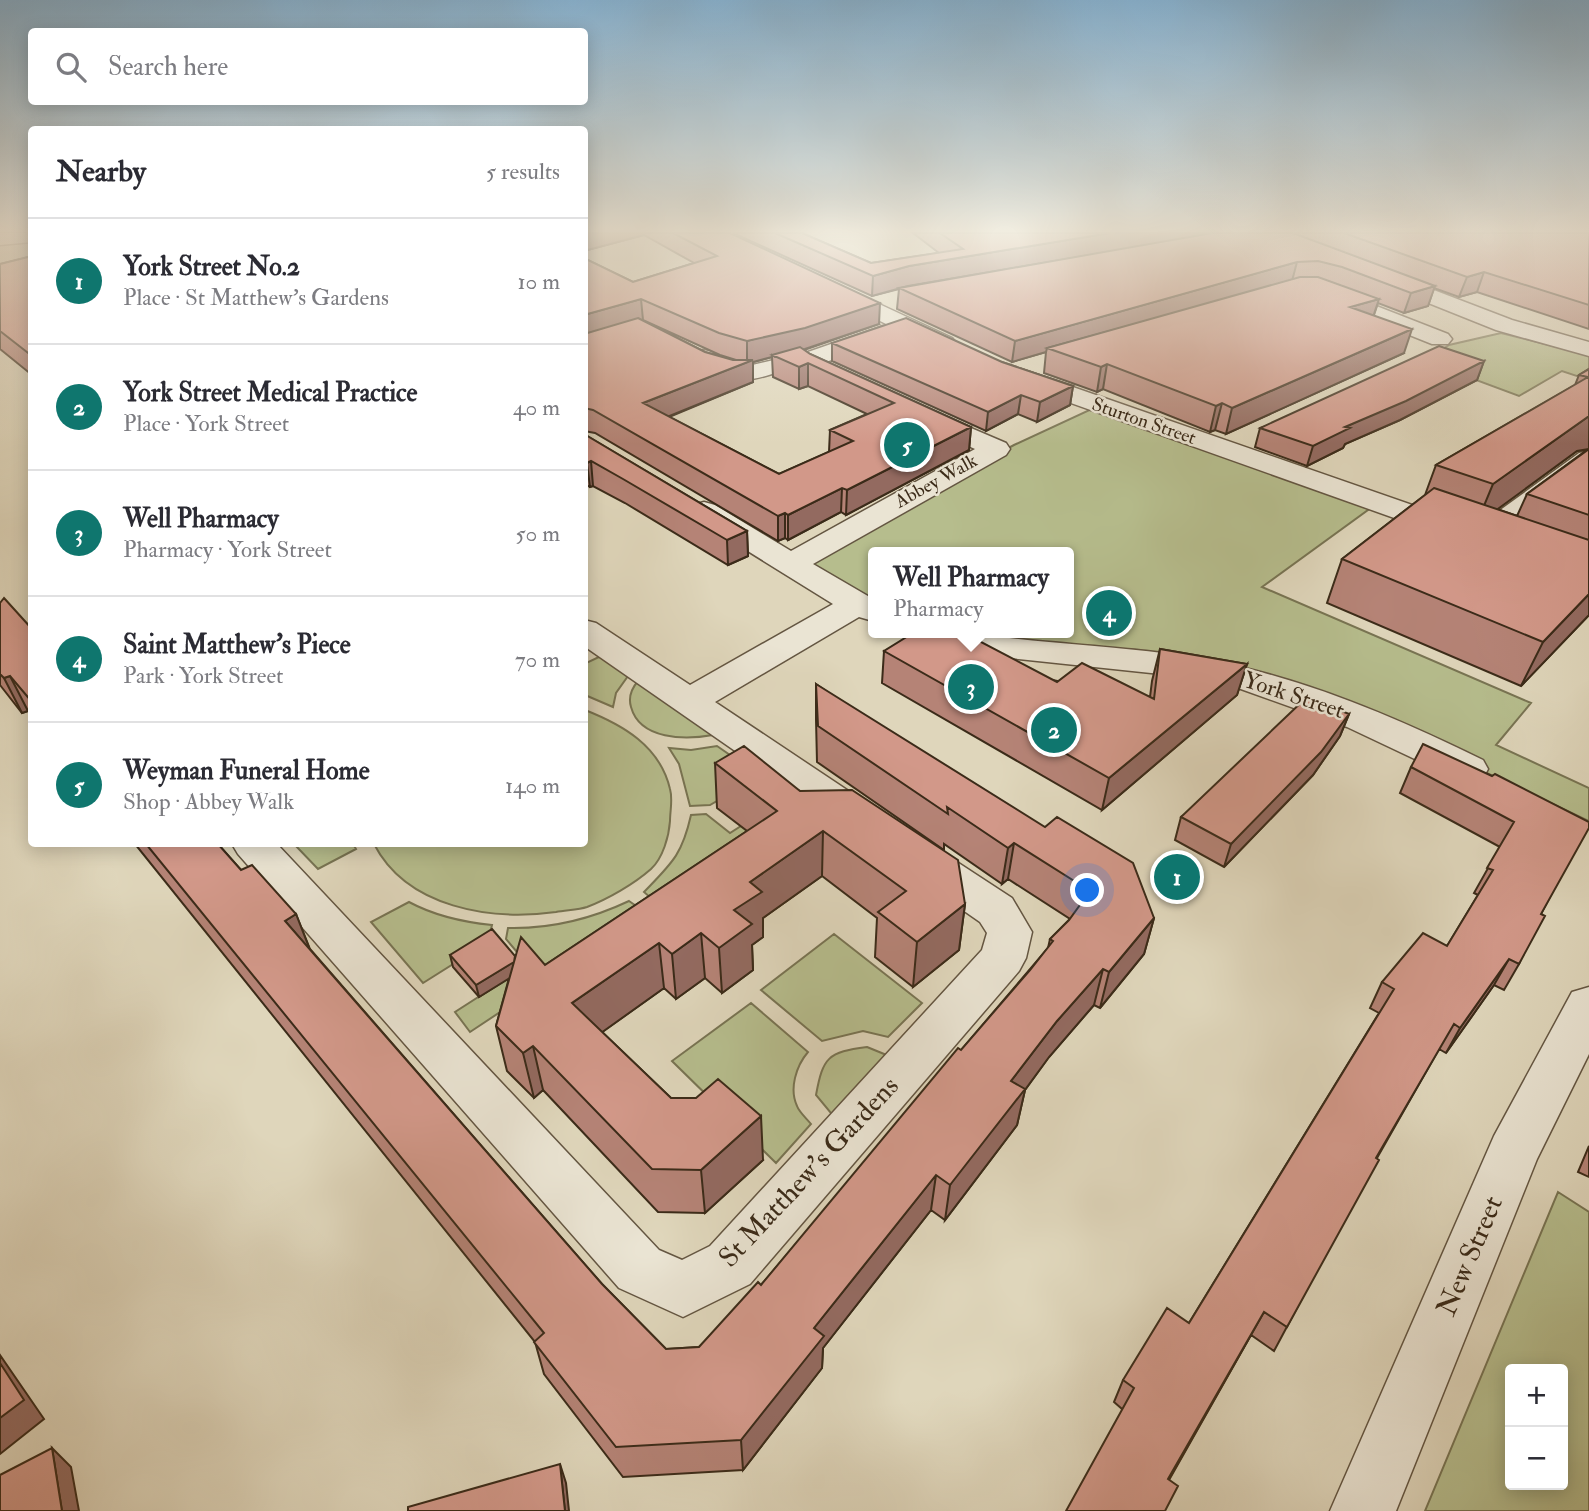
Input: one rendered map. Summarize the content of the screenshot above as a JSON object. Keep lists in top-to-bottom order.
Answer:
{
  "streets": {
    "street": [
      "Sturton Street",
      "Abbey Walk",
      "York Street",
      "St Matthew's Gardens",
      "New Street"
    ]
  },
  "page": {
    "search": "Search here",
    "heading": ["Nearby", "5 results"],
    "list": [
      {
        "mark": "1",
        "name": "York Street No.2",
        "note": "Place · St Matthew's Gardens",
        "value": "10 m"
      },
      {
        "mark": "2",
        "name": "York Street Medical Practice",
        "note": "Place · York Street",
        "value": "40 m"
      },
      {
        "mark": "3",
        "name": "Well Pharmacy",
        "note": "Pharmacy · York Street",
        "value": "50 m"
      },
      {
        "mark": "4",
        "name": "Saint Matthew's Piece",
        "note": "Park · York Street",
        "value": "70 m"
      },
      {
        "mark": "5",
        "name": "Weyman Funeral Home",
        "note": "Shop · Abbey Walk",
        "value": "140 m"
      }
    ],
    "pins": [
      "5",
      "4",
      "3",
      "2",
      "1"
    ],
    "popup": ["Well Pharmacy", "Pharmacy"],
    "map_buttons": ["+", "−"]
  }
}
